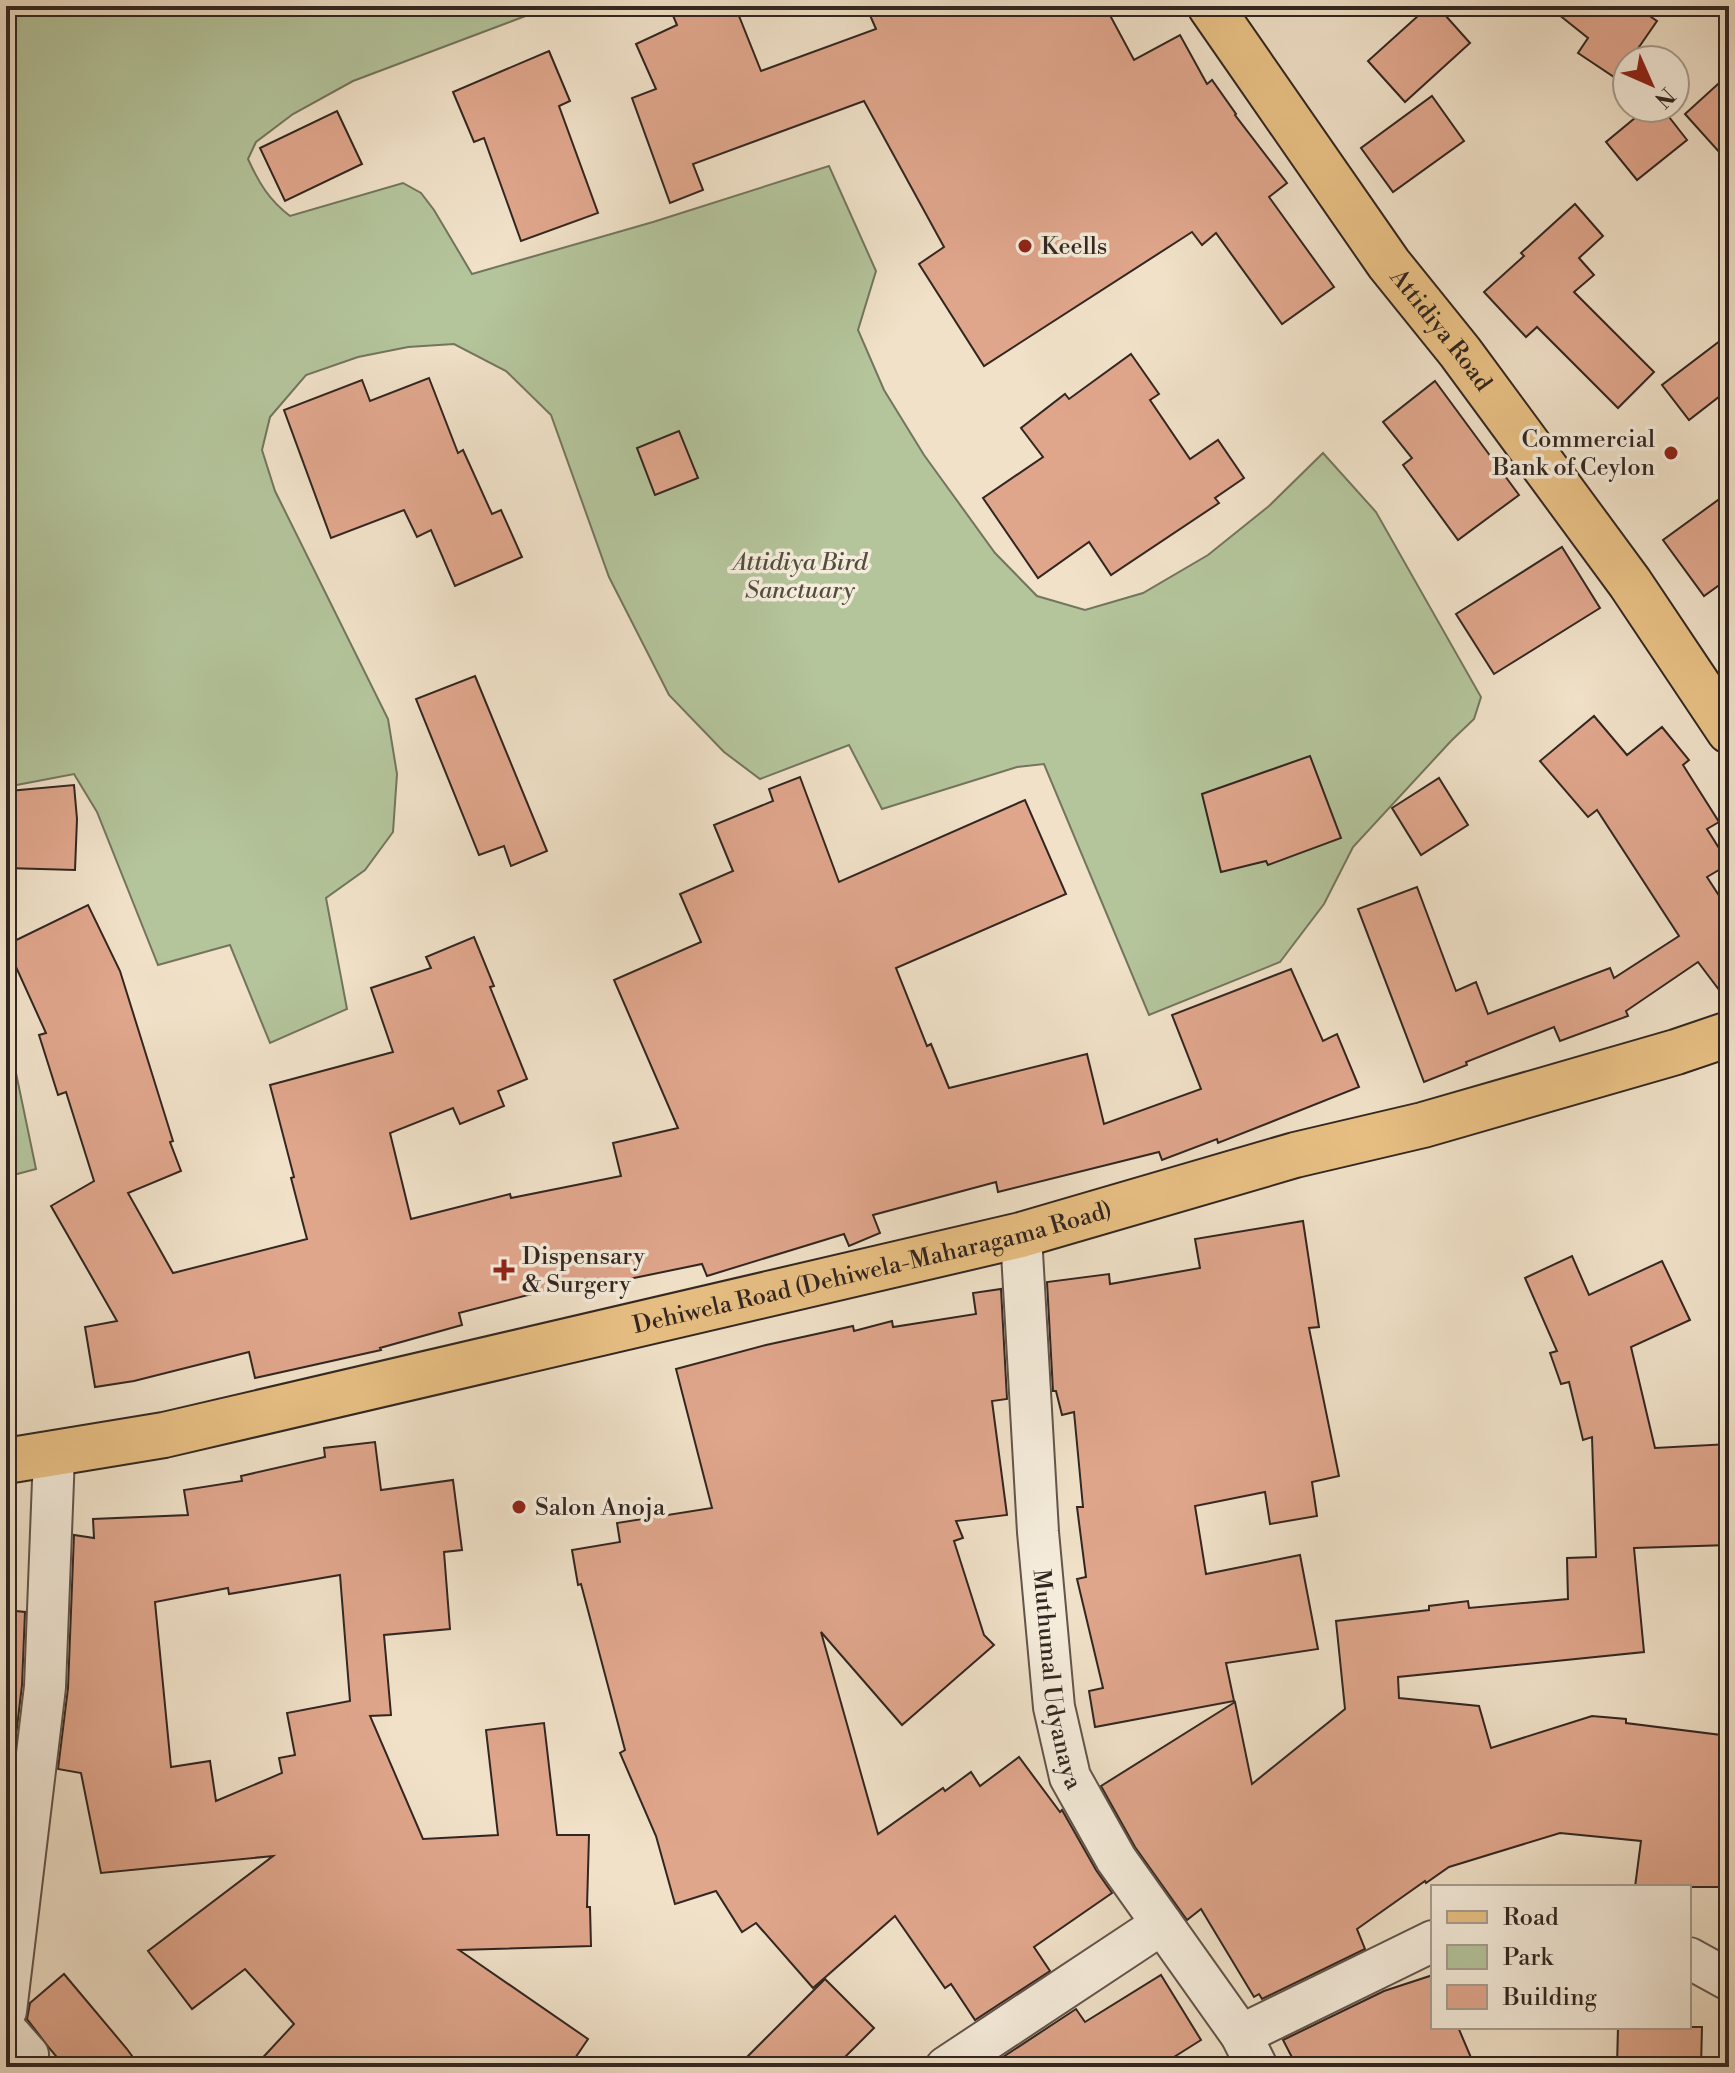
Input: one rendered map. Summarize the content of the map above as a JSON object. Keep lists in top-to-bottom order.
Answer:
{
  "streets": {
    "main road": ["Attidiya Road", "Dehiwela Road (Dehiwela-Maharagama Road)"],
    "street": ["Muthumal Udyanaya"]
  },
  "crossings": [
    ["Dehiwela Road (Dehiwela-Maharagama Road)", "Muthumal Udyanaya"]
  ],
  "parks": ["Attidiya Bird Sanctuary"],
  "places": {
    "other": ["Keells", "Commercial Bank of Ceylon", "Salon Anoja"],
    "health": ["Dispensary & Surgery"]
  },
  "legend": ["Road", "Park", "Building"],
  "north": "bottom right"
}
